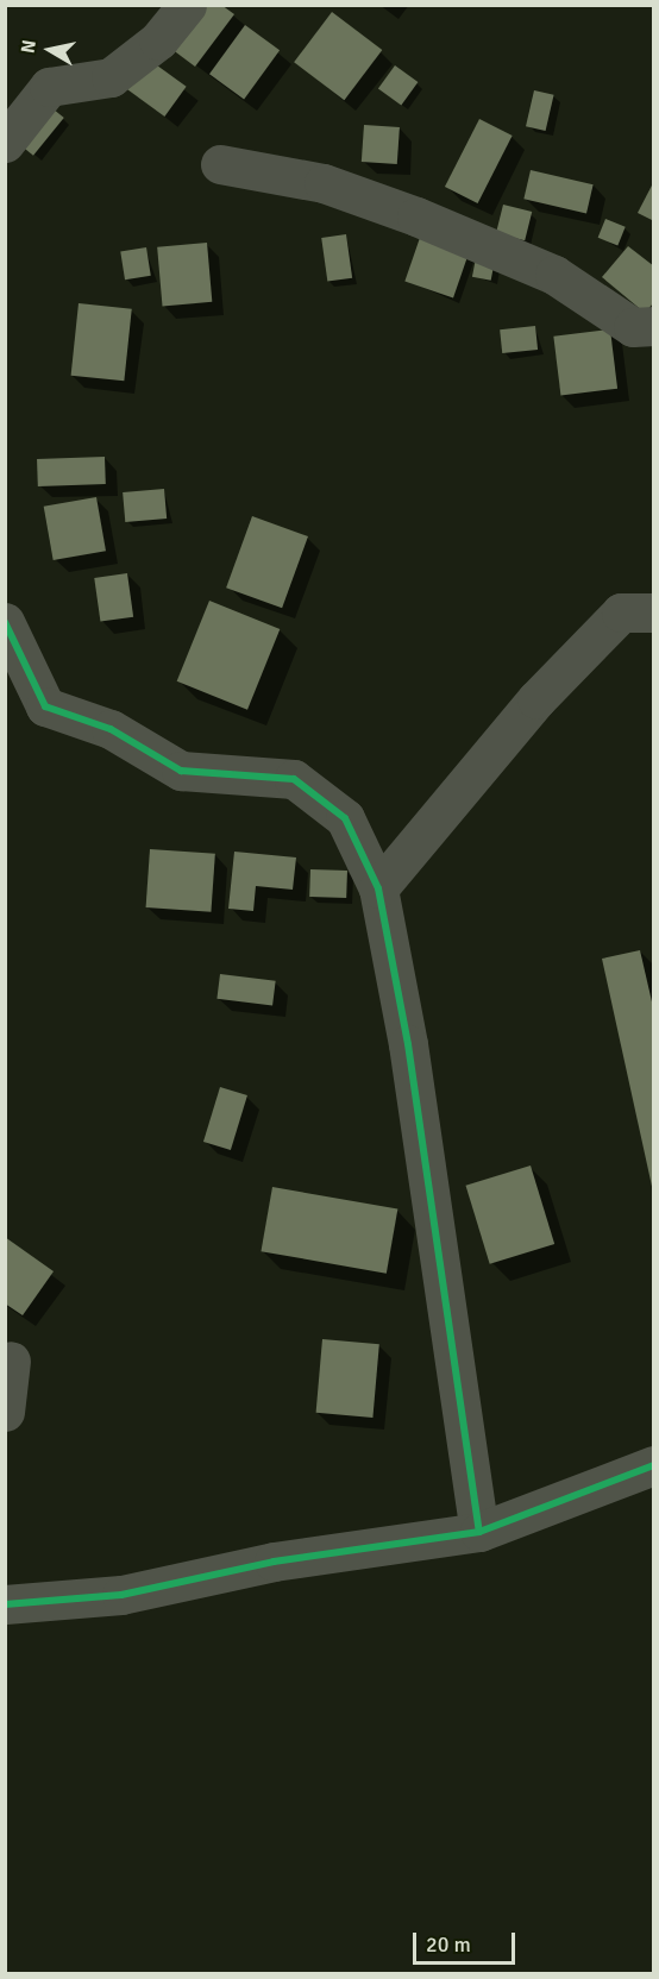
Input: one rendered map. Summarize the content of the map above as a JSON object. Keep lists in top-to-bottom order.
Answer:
{
  "scale_bar": "20 m",
  "north": "left"
}
